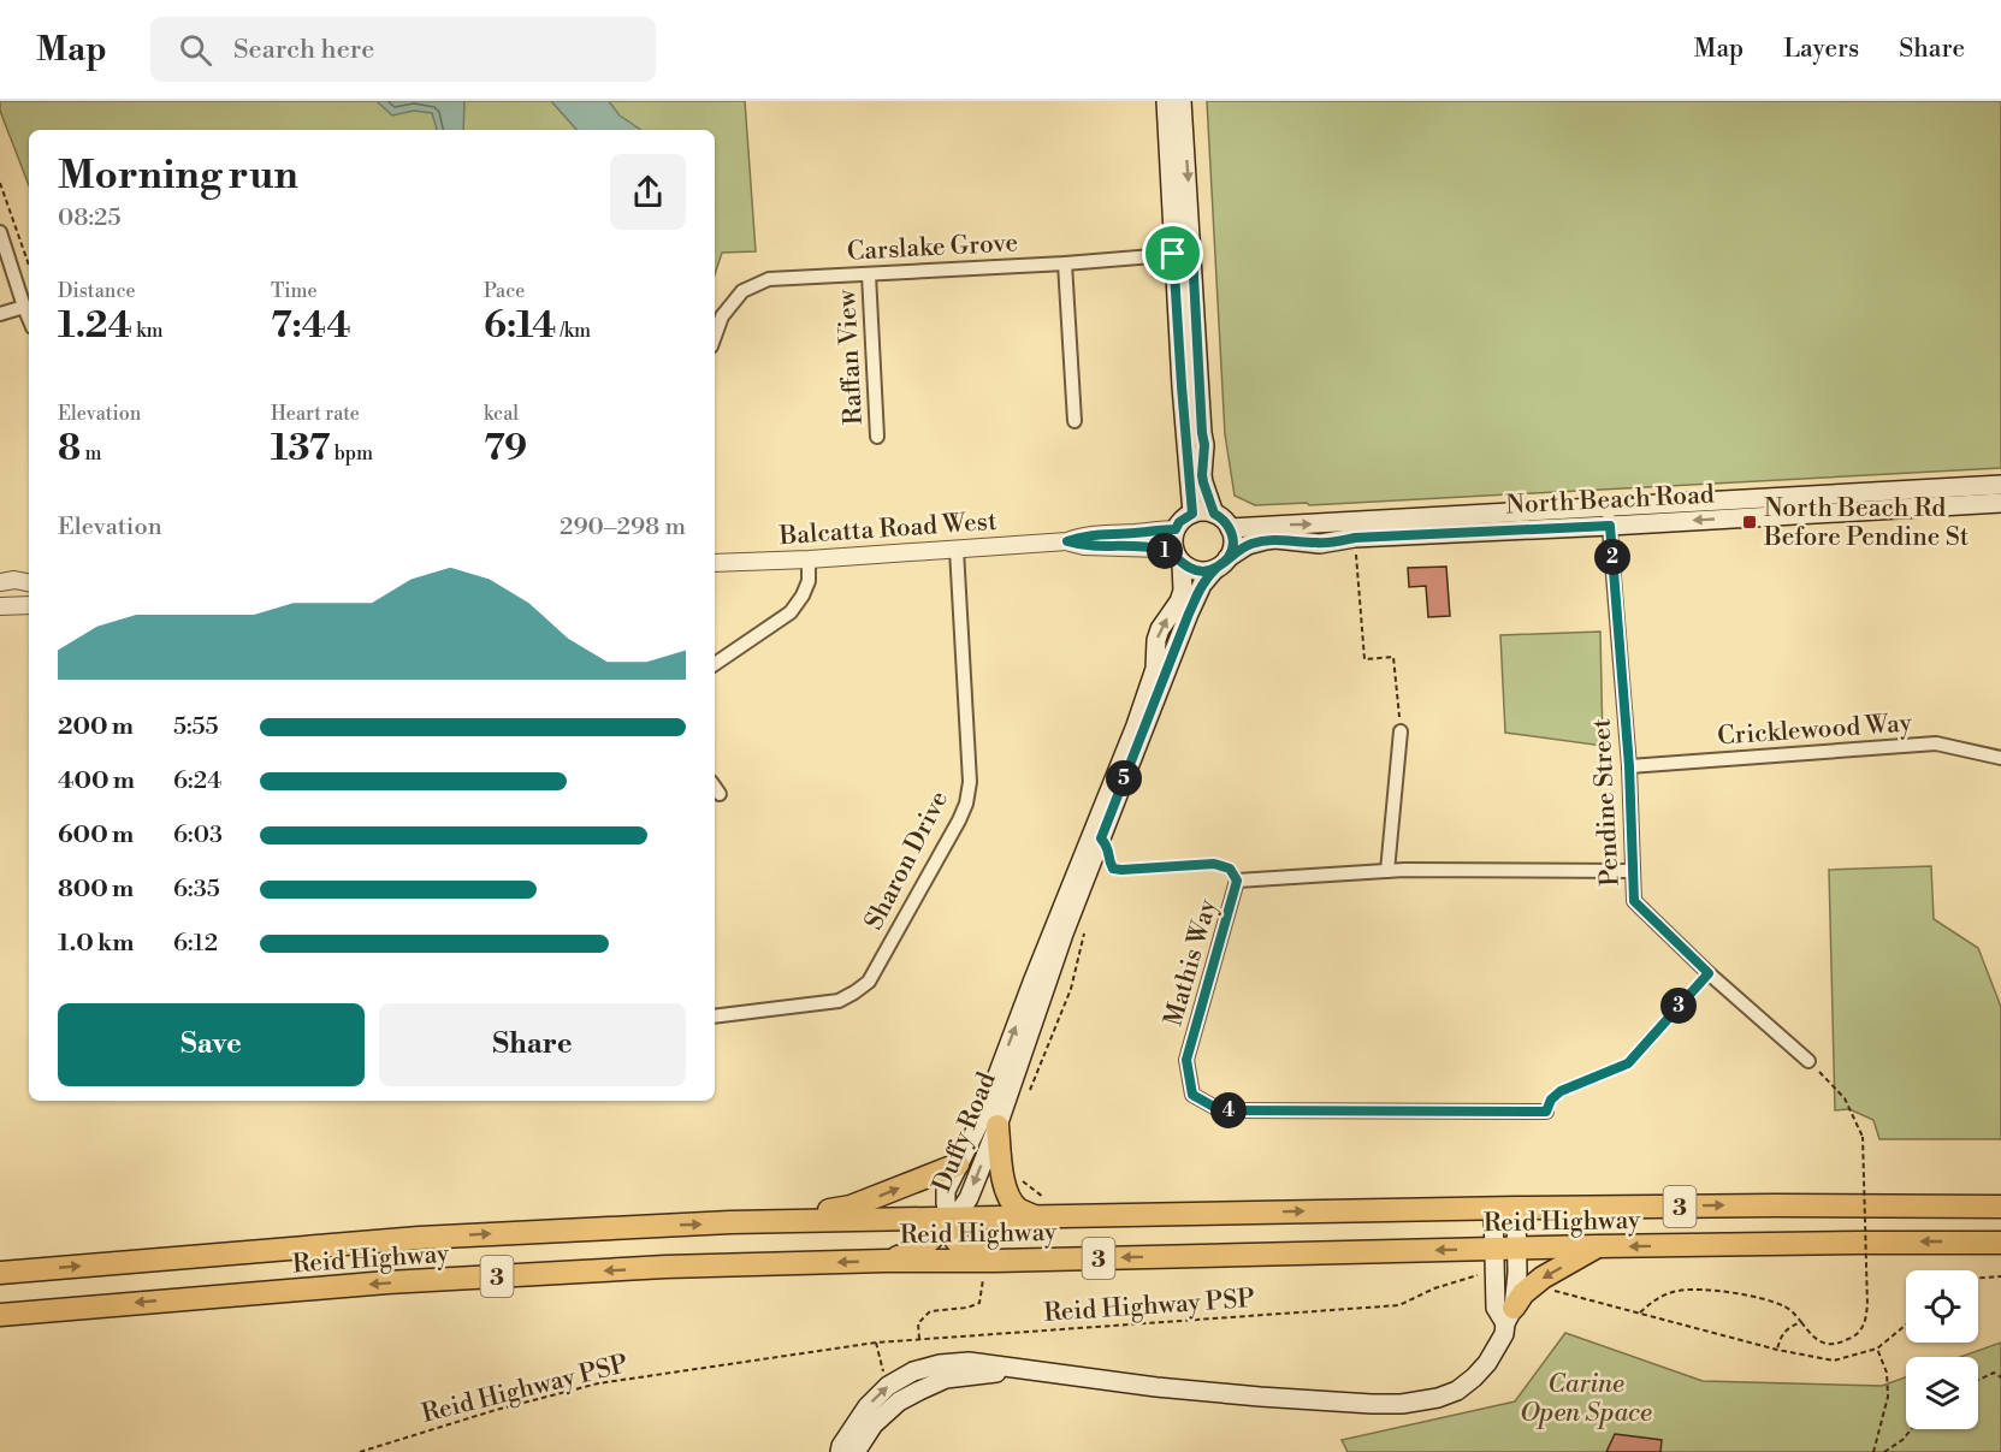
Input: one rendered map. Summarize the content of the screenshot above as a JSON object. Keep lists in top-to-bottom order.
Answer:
{
  "streets": {
    "highway": ["3", "Reid Highway"],
    "main road": ["North Beach Road", "Duffy Road"],
    "street": [
      "Carslake Grove",
      "Raffan View",
      "Balcatta Road West",
      "Cricklewood Way",
      "Pendine Street",
      "Sharon Drive",
      "Mathis Way"
    ],
    "path": ["Reid Highway PSP"]
  },
  "crossings": [
    ["Carslake Grove", "Raffan View"],
    ["North Beach Road", "Balcatta Road West"],
    ["North Beach Road", "Pendine Street"],
    ["North Beach Road", "Duffy Road"],
    ["Balcatta Road West", "Sharon Drive"],
    ["Balcatta Road West", "Duffy Road"],
    ["Cricklewood Way", "Pendine Street"],
    ["Pendine Street", "Mathis Way"],
    ["Duffy Road", "Reid Highway"]
  ],
  "parks": ["Carine Open Space"],
  "places": {
    "transit": ["North Beach Rd Before Pendine St"]
  },
  "page": {
    "header": "Map",
    "search": "Search here",
    "nav": ["Map", "Layers", "Share"],
    "heading": ["Morning run", "08:25"],
    "stats": [
      ["Distance", "1.24 km"],
      ["Time", "7:44"],
      ["Pace", "6:14 /km"],
      ["Elevation", "8 m"],
      ["Heart rate", "137 bpm"],
      ["kcal", "79"]
    ],
    "chart": ["Elevation", "290–298 m"],
    "pins": [
      "1",
      "2",
      "5",
      "3",
      "4"
    ],
    "list": [
      {
        "name": "200 m",
        "note": "5:55"
      },
      {
        "name": "400 m",
        "note": "6:24"
      },
      {
        "name": "600 m",
        "note": "6:03"
      },
      {
        "name": "800 m",
        "note": "6:35"
      },
      {
        "name": "1.0 km",
        "note": "6:12"
      }
    ],
    "buttons": ["Save", "Share"]
  }
}
